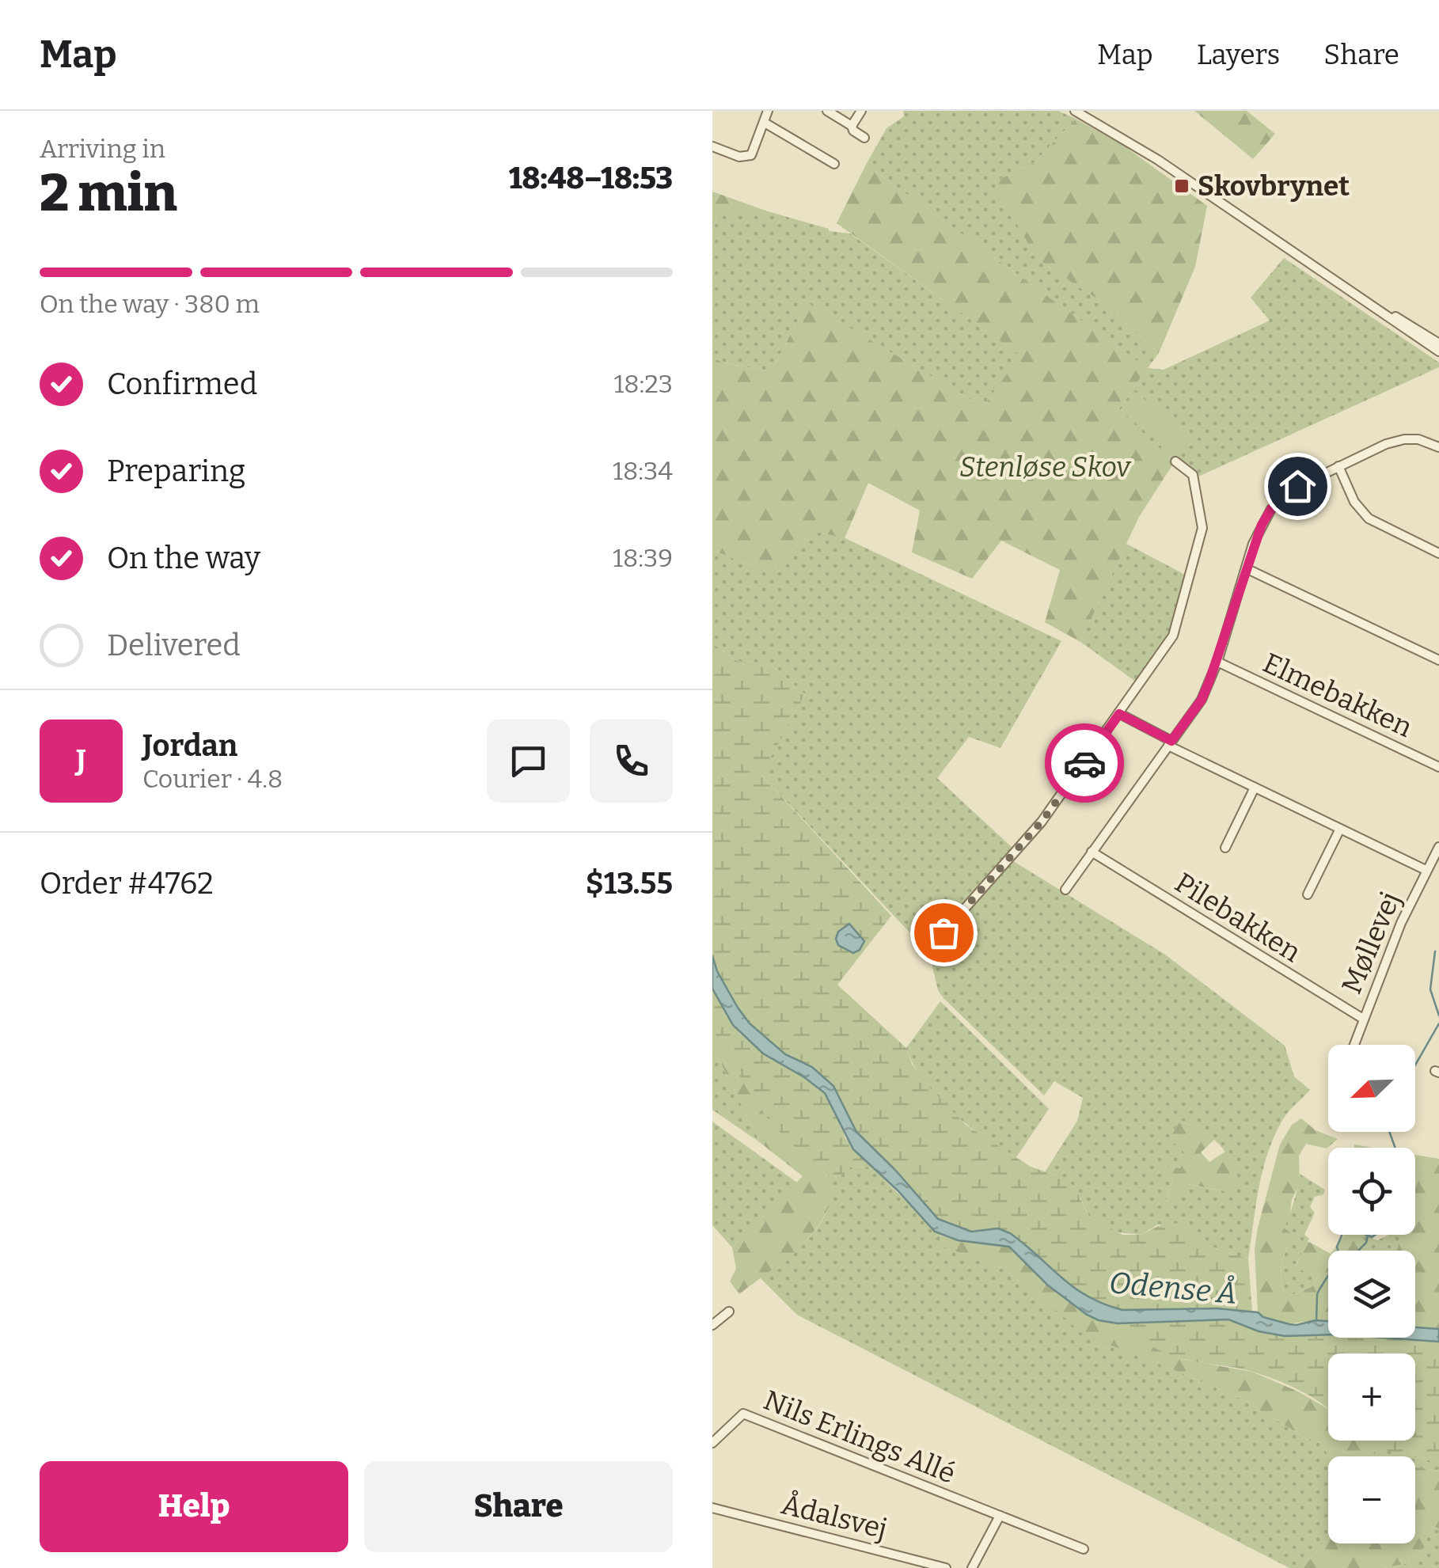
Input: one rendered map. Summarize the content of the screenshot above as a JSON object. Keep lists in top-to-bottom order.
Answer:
{
  "streets": {
    "street": [
      "Elmebakken",
      "Pilebakken",
      "Møllevej",
      "Nils Erlings Allé",
      "Ådalsvej"
    ]
  },
  "crossings": [
    ["Pilebakken", "Møllevej"]
  ],
  "water": ["Odense Å"],
  "parks": ["Stenløse Skov"],
  "places": {
    "transit": ["Skovbrynet"]
  },
  "north": "bottom left",
  "page": {
    "header": "Map",
    "nav": ["Map", "Layers", "Share"],
    "heading": ["2 min", "Arriving in", "18:48–18:53"],
    "panel": [
      "Jordan",
      "Courier · 4.8",
      "Order #4762",
      "$13.55"
    ],
    "bar": "On the way · 380 m",
    "list": [
      ["Confirmed", "18:23"],
      ["Preparing", "18:34"],
      ["On the way", "18:39"],
      "Delivered"
    ],
    "round": "J",
    "map_buttons": ["+", "−"],
    "buttons": ["Help", "Share"]
  }
}
